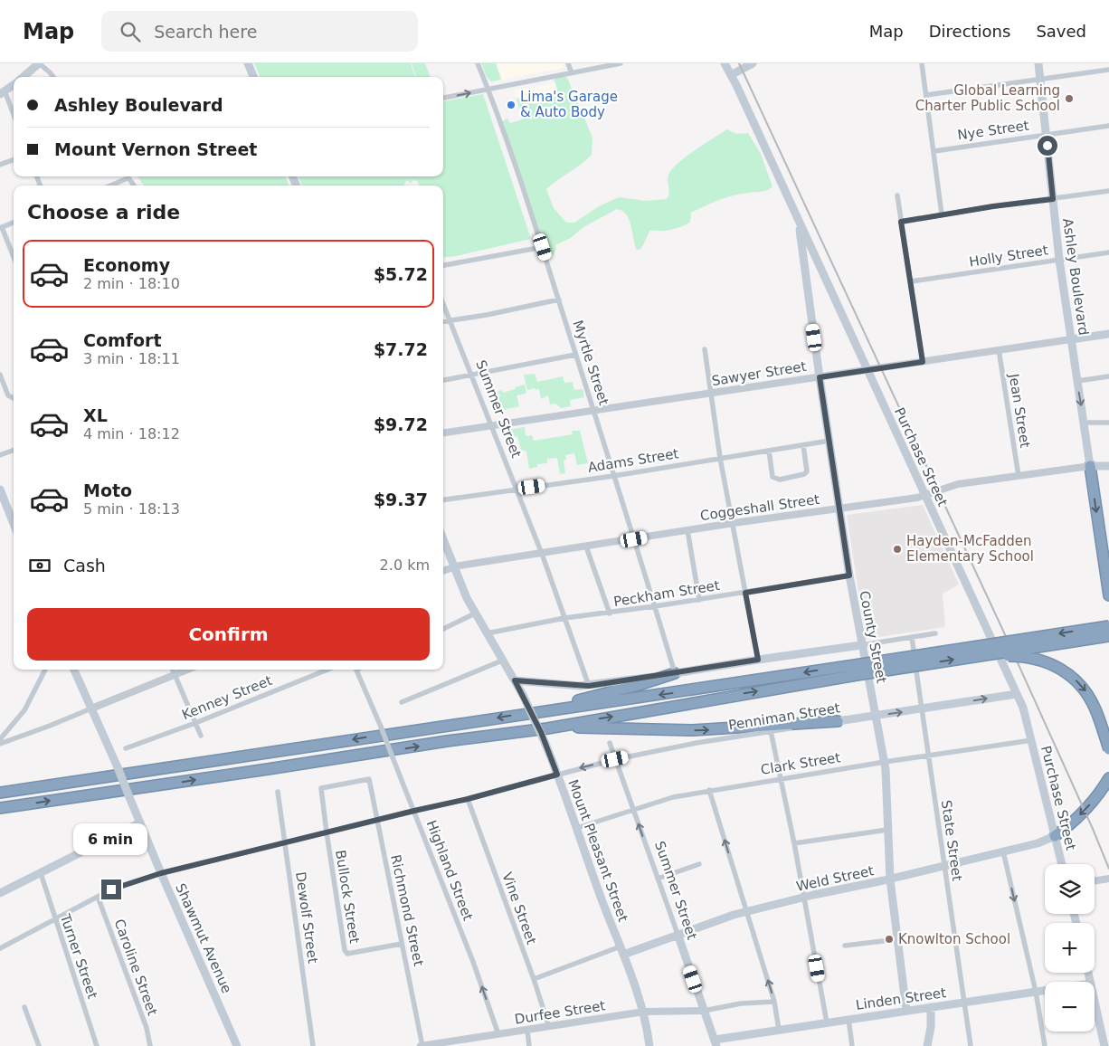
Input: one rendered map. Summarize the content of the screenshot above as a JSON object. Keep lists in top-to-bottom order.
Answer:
{
  "streets": {
    "main road": [
      "Ashley Boulevard",
      "Sawyer Street",
      "Summer Street",
      "Purchase Street",
      "Coggeshall Street",
      "County Street",
      "Penniman Street",
      "Mount Pleasant Street",
      "Weld Street",
      "Shawmut Avenue",
      "Linden Street"
    ],
    "street": [
      "Nye Street",
      "Holly Street",
      "Myrtle Street",
      "Jean Street",
      "Adams Street",
      "Peckham Street",
      "Kenney Street",
      "Clark Street",
      "State Street",
      "Highland Street",
      "Bullock Street",
      "Vine Street",
      "Richmond Street",
      "Dewolf Street",
      "Turner Street",
      "Caroline Street",
      "Durfee Street"
    ]
  },
  "crossings": [
    ["Nye Street", "Ashley Boulevard"],
    ["Holly Street", "Ashley Boulevard"],
    ["Ashley Boulevard", "Sawyer Street"],
    ["Ashley Boulevard", "Coggeshall Street"],
    ["Myrtle Street", "Sawyer Street"],
    ["Myrtle Street", "Adams Street"],
    ["Myrtle Street", "Coggeshall Street"],
    ["Myrtle Street", "Peckham Street"],
    ["Sawyer Street", "Summer Street"],
    ["Sawyer Street", "Jean Street"],
    ["Sawyer Street", "Purchase Street"],
    ["Sawyer Street", "County Street"],
    ["Summer Street", "Adams Street"],
    ["Summer Street", "Coggeshall Street"],
    ["Summer Street", "Peckham Street"],
    ["Summer Street", "Penniman Street"],
    ["Summer Street", "Clark Street"],
    ["Summer Street", "Weld Street"],
    ["Summer Street", "Linden Street"],
    ["Summer Street", "Durfee Street"],
    ["Jean Street", "Coggeshall Street"],
    ["Purchase Street", "Coggeshall Street"],
    ["Purchase Street", "County Street"],
    ["Purchase Street", "Penniman Street"],
    ["Purchase Street", "Clark Street"],
    ["Purchase Street", "Weld Street"],
    ["Adams Street", "County Street"],
    ["Coggeshall Street", "County Street"],
    ["Coggeshall Street", "Mount Pleasant Street"],
    ["Peckham Street", "County Street"],
    ["Peckham Street", "Mount Pleasant Street"],
    ["County Street", "Penniman Street"],
    ["County Street", "Clark Street"],
    ["County Street", "Weld Street"],
    ["County Street", "Linden Street"],
    ["Penniman Street", "State Street"],
    ["Penniman Street", "Mount Pleasant Street"],
    ["Penniman Street", "Highland Street"],
    ["Penniman Street", "Bullock Street"],
    ["Penniman Street", "Vine Street"],
    ["Penniman Street", "Richmond Street"],
    ["Penniman Street", "Dewolf Street"],
    ["Penniman Street", "Shawmut Avenue"],
    ["Penniman Street", "Turner Street"],
    ["Penniman Street", "Caroline Street"],
    ["Clark Street", "State Street"],
    ["Clark Street", "Mount Pleasant Street"],
    ["State Street", "Weld Street"],
    ["State Street", "Linden Street"],
    ["Mount Pleasant Street", "Weld Street"],
    ["Mount Pleasant Street", "Durfee Street"],
    ["Highland Street", "Durfee Street"],
    ["Bullock Street", "Richmond Street"],
    ["Vine Street", "Durfee Street"],
    ["Richmond Street", "Durfee Street"]
  ],
  "one_way": ["Highland Street"],
  "places": [
    "Global Learning Charter Public School",
    "Lima's Garage & Auto Body",
    "Hayden-McFadden Elementary School",
    "Knowlton School"
  ],
  "page": {
    "header": "Map",
    "search": "Search here",
    "nav": ["Map", "Directions", "Saved"],
    "banner": ["Ashley Boulevard", "Mount Vernon Street"],
    "heading": "Choose a ride",
    "list": [
      {
        "name": "Economy",
        "note": "2 min · 18:10",
        "value": "$5.72"
      },
      {
        "name": "Comfort",
        "note": "3 min · 18:11",
        "value": "$7.72"
      },
      {
        "name": "XL",
        "note": "4 min · 18:12",
        "value": "$9.72"
      },
      {
        "name": "Moto",
        "note": "5 min · 18:13",
        "value": "$9.37"
      }
    ],
    "pay": ["Cash", "2.0 km"],
    "buttons": "Confirm",
    "bubble": "6 min",
    "map_buttons": ["+", "−"]
  }
}
